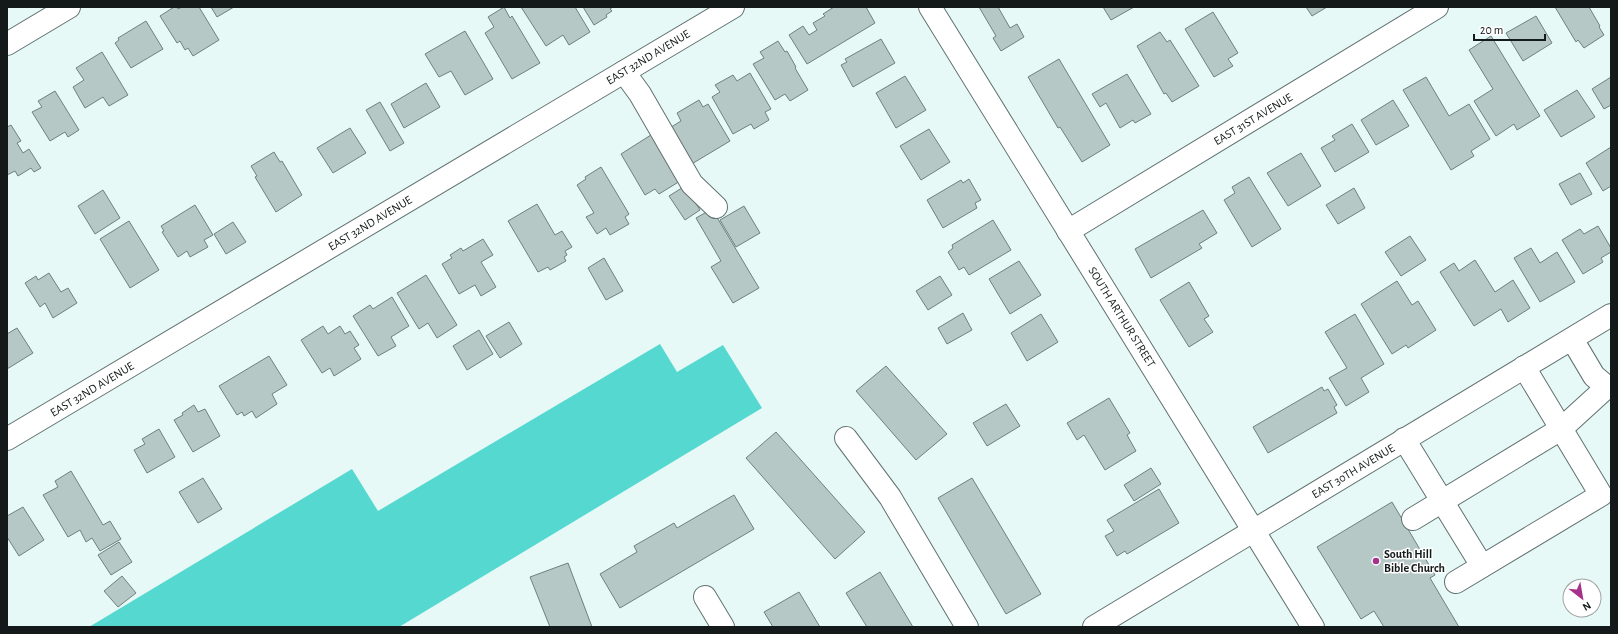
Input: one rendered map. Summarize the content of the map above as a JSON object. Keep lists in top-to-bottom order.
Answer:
{
  "streets": {
    "street": [
      "EAST 32ND AVENUE",
      "EAST 31ST AVENUE",
      "SOUTH ARTHUR STREET",
      "EAST 30TH AVENUE"
    ]
  },
  "crossings": [
    ["EAST 31ST AVENUE", "SOUTH ARTHUR STREET"],
    ["SOUTH ARTHUR STREET", "EAST 30TH AVENUE"]
  ],
  "places": ["South Hill Bible Church"],
  "scale_bar": "20 m",
  "north": "bottom right"
}
